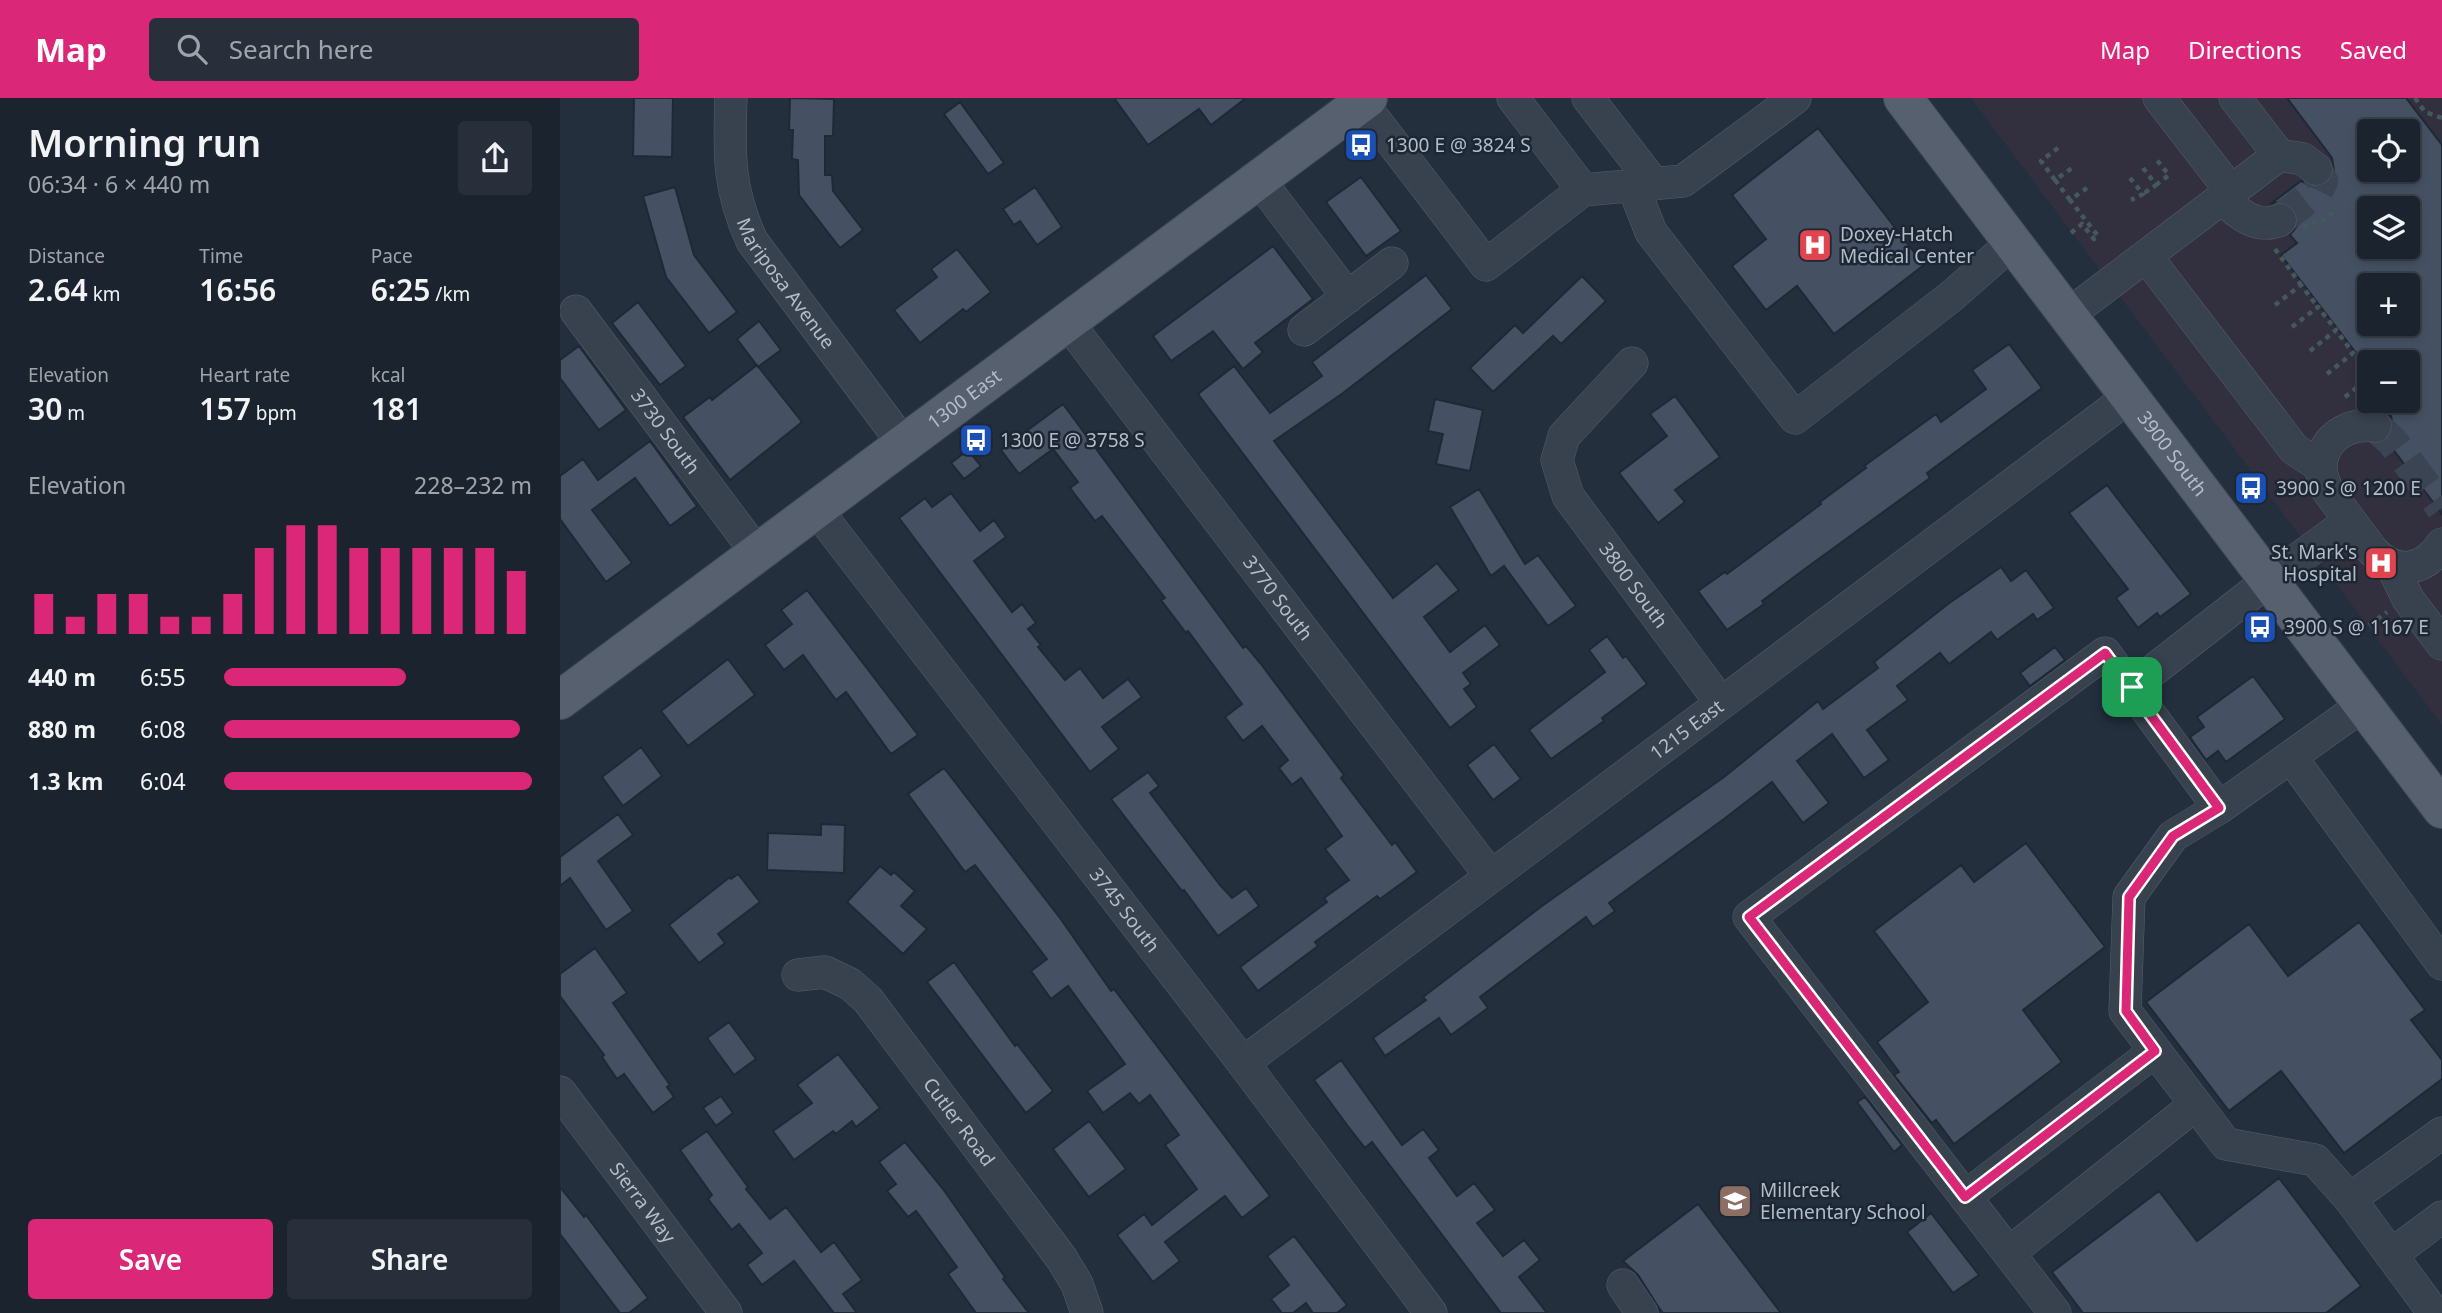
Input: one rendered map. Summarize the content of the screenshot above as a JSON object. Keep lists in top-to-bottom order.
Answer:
{
  "streets": {
    "main road": ["1300 East", "3900 South"],
    "street": [
      "Mariposa Avenue",
      "3730 South",
      "3800 South",
      "3770 South",
      "1215 East",
      "3745 South",
      "Cutler Road",
      "Sierra Way"
    ]
  },
  "crossings": [
    ["Mariposa Avenue", "1300 East"],
    ["1300 East", "3730 South"],
    ["1300 East", "3770 South"],
    ["1300 East", "3745 South"],
    ["3900 South", "1215 East"],
    ["3800 South", "1215 East"],
    ["3770 South", "1215 East"],
    ["1215 East", "3745 South"]
  ],
  "places": {
    "bus stop": [
      "1300 E @ 3824 S",
      "1300 E @ 3758 S",
      "3900 S @ 1200 E",
      "3900 S @ 1167 E"
    ],
    "hospital": ["Doxey-Hatch Medical Center", "St. Mark's Hospital"],
    "school or university": ["Millcreek Elementary School"]
  },
  "page": {
    "header": "Map",
    "search": "Search here",
    "nav": ["Map", "Directions", "Saved"],
    "heading": ["Morning run", "06:34 · 6 × 440 m"],
    "map_buttons": ["+", "−"],
    "stats": [
      ["Distance", "2.64 km"],
      ["Time", "16:56"],
      ["Pace", "6:25 /km"],
      ["Elevation", "30 m"],
      ["Heart rate", "157 bpm"],
      ["kcal", "181"]
    ],
    "chart": ["Elevation", "228–232 m"],
    "list": [
      {
        "name": "440 m",
        "note": "6:55"
      },
      {
        "name": "880 m",
        "note": "6:08"
      },
      {
        "name": "1.3 km",
        "note": "6:04"
      }
    ],
    "buttons": ["Save", "Share"]
  }
}
